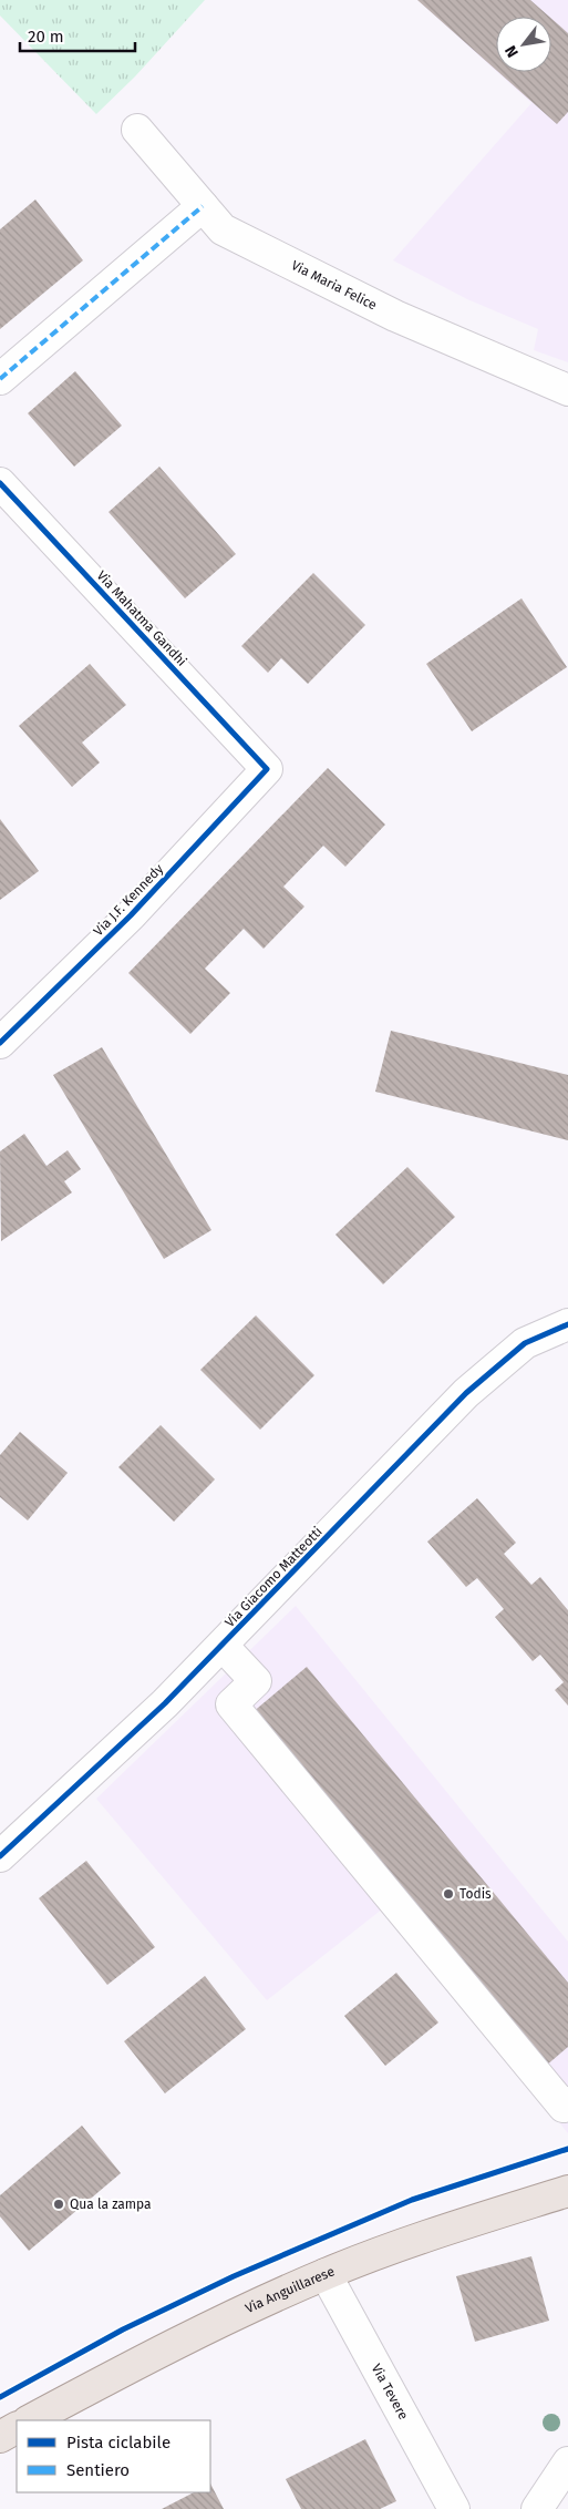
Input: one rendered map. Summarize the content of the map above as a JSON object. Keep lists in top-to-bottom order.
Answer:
{
  "streets": {
    "main road": ["Via Anguillarese"],
    "street": [
      "Via Maria Felice",
      "Via Mahatma Gandhi",
      "Via J.F. Kennedy",
      "Via Giacomo Matteotti",
      "Via Tevere"
    ]
  },
  "crossings": [
    ["Via Mahatma Gandhi", "Via J.F. Kennedy"],
    ["Via Anguillarese", "Via Tevere"]
  ],
  "places": ["Todis", "Qua la zampa"],
  "legend": ["Pista ciclabile", "Sentiero"],
  "scale_bar": "20 m",
  "north": "bottom left"
}
